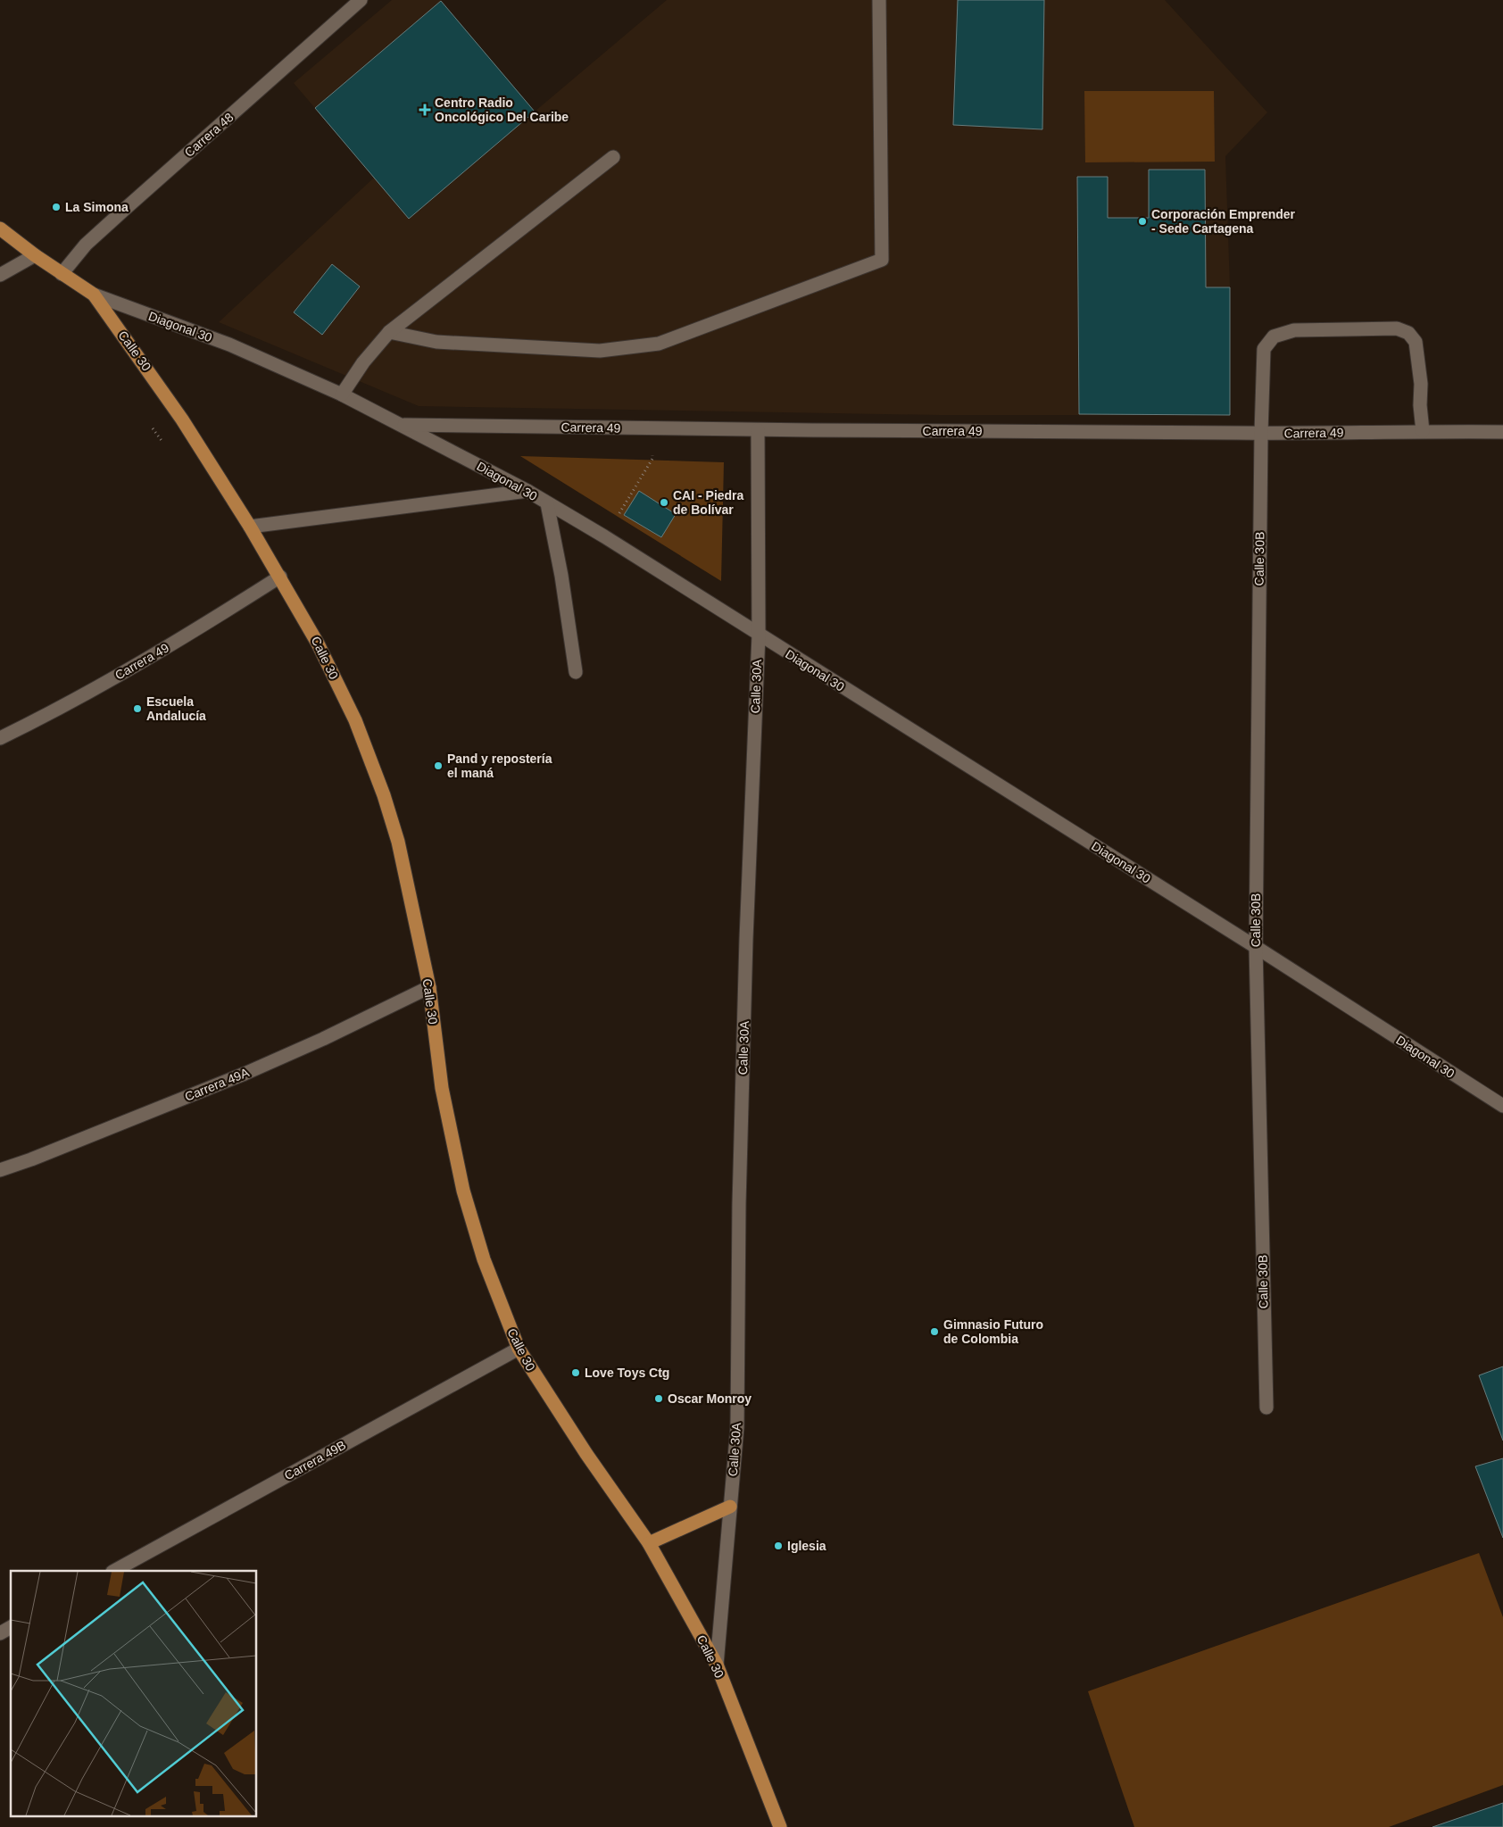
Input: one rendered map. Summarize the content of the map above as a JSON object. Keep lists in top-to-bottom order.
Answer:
{
  "streets": {
    "main road": ["Calle 30"],
    "street": [
      "Carrera 48",
      "Diagonal 30",
      "Carrera 49",
      "Calle 30B",
      "Calle 30A",
      "Carrera 49A",
      "Carrera 49B"
    ]
  },
  "crossings": [
    ["Carrera 48", "Calle 30"],
    ["Diagonal 30", "Calle 30"],
    ["Diagonal 30", "Carrera 49"],
    ["Diagonal 30", "Calle 30B"],
    ["Diagonal 30", "Calle 30A"],
    ["Calle 30", "Carrera 49"],
    ["Calle 30", "Calle 30A"],
    ["Calle 30", "Carrera 49A"],
    ["Calle 30", "Carrera 49B"],
    ["Carrera 49", "Calle 30B"],
    ["Carrera 49", "Calle 30A"]
  ],
  "places": {
    "health": ["Centro Radio Oncológico Del Caribe"],
    "other": [
      "La Simona",
      "Corporación Emprender - Sede Cartagena",
      "CAI - Piedra de Bolívar",
      "Escuela Andalucía",
      "Pand y repostería el maná",
      "Gimnasio Futuro de Colombia",
      "Love Toys Ctg",
      "Oscar Monroy",
      "Iglesia"
    ]
  }
}
